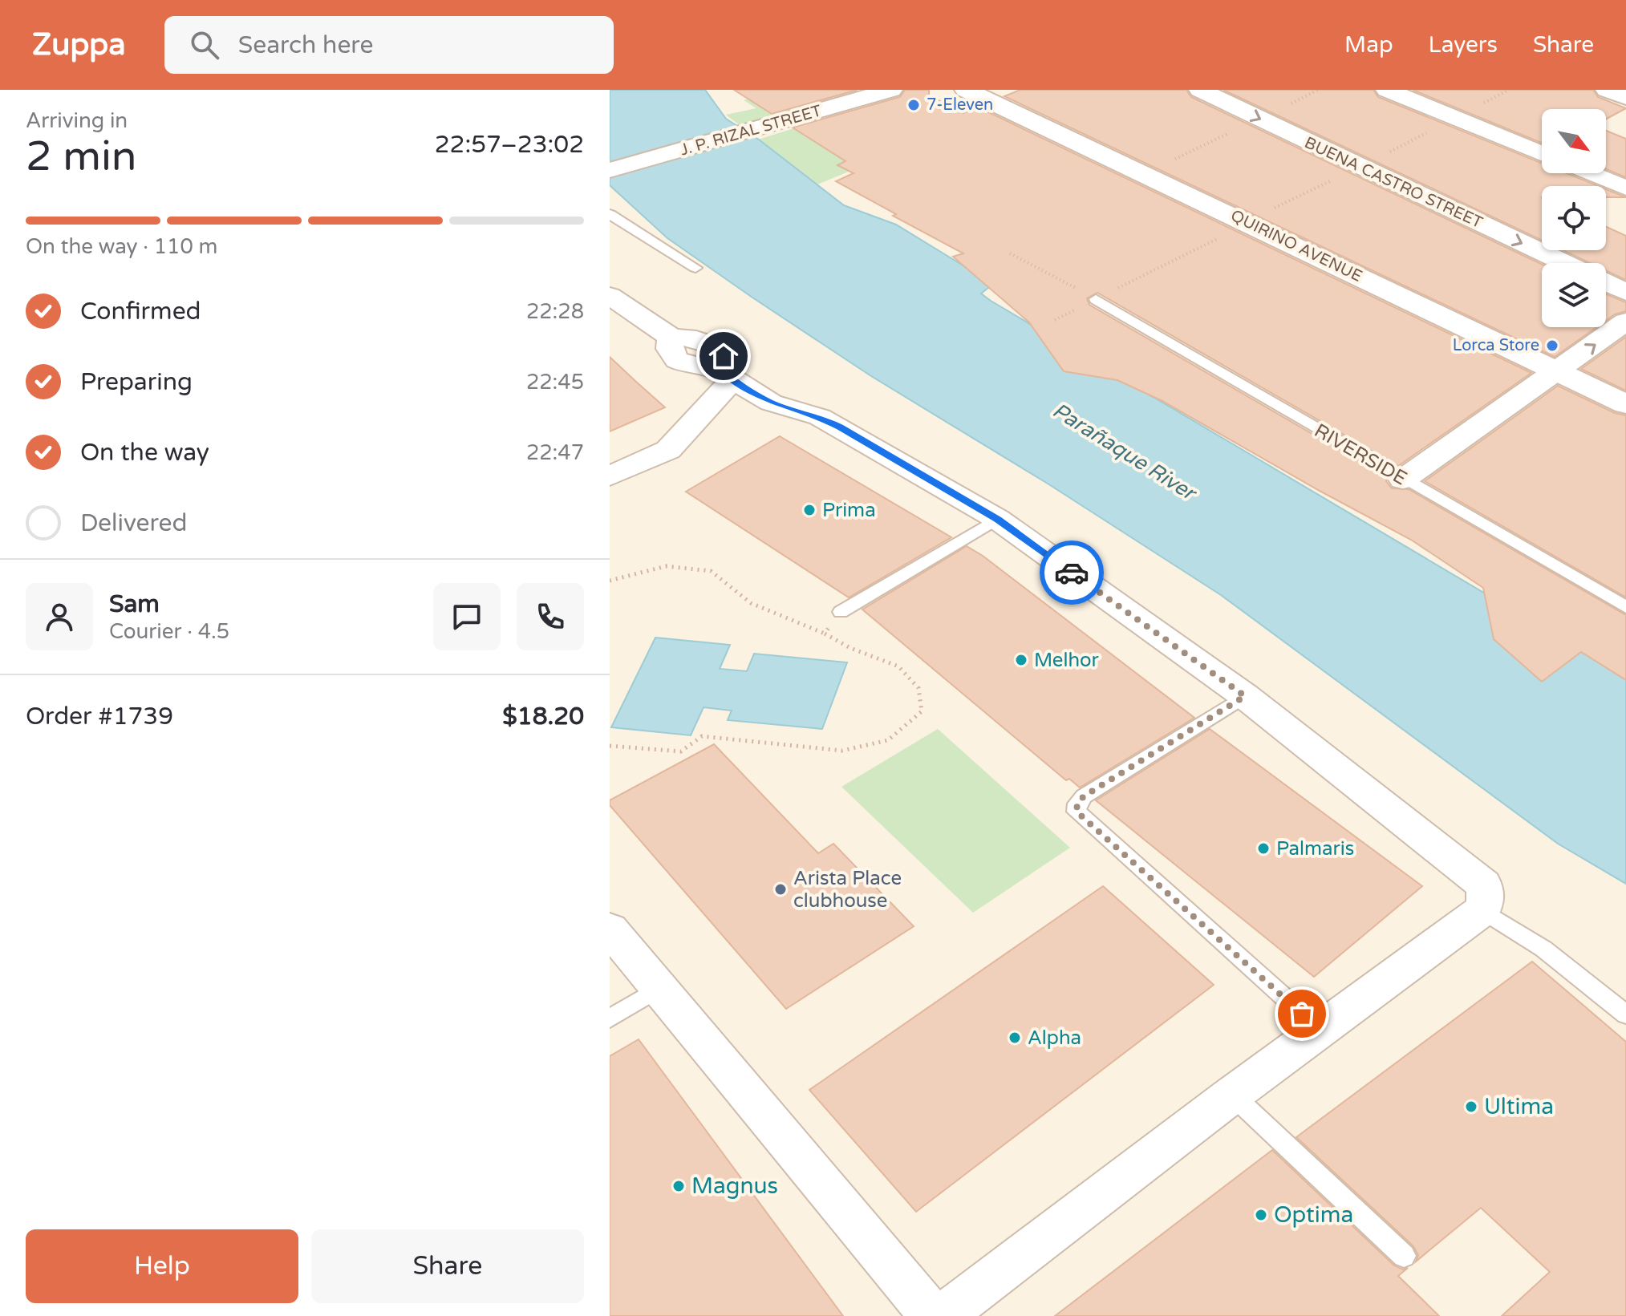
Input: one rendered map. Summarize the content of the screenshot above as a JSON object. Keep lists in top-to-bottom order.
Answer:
{
  "streets": {
    "main road": ["J. P. RIZAL STREET", "QUIRINO AVENUE"],
    "street": ["BUENA CASTRO STREET"],
    "lane": ["RIVERSIDE"]
  },
  "water": ["Parañaque River"],
  "places": [
    "7-Eleven",
    "Lorca Store",
    "Prima",
    "Melhor",
    "Palmaris",
    "Arista Place clubhouse",
    "Alpha",
    "Ultima",
    "Magnus",
    "Optima"
  ],
  "north": "bottom right",
  "page": {
    "header": "Zuppa",
    "search": "Search here",
    "nav": ["Map", "Layers", "Share"],
    "heading": ["2 min", "Arriving in", "22:57–23:02"],
    "panel": [
      "Sam",
      "Courier · 4.5",
      "Order #1739",
      "$18.20"
    ],
    "bar": "On the way · 110 m",
    "list": [
      ["Confirmed", "22:28"],
      ["Preparing", "22:45"],
      ["On the way", "22:47"],
      "Delivered"
    ],
    "buttons": ["Help", "Share"]
  }
}
